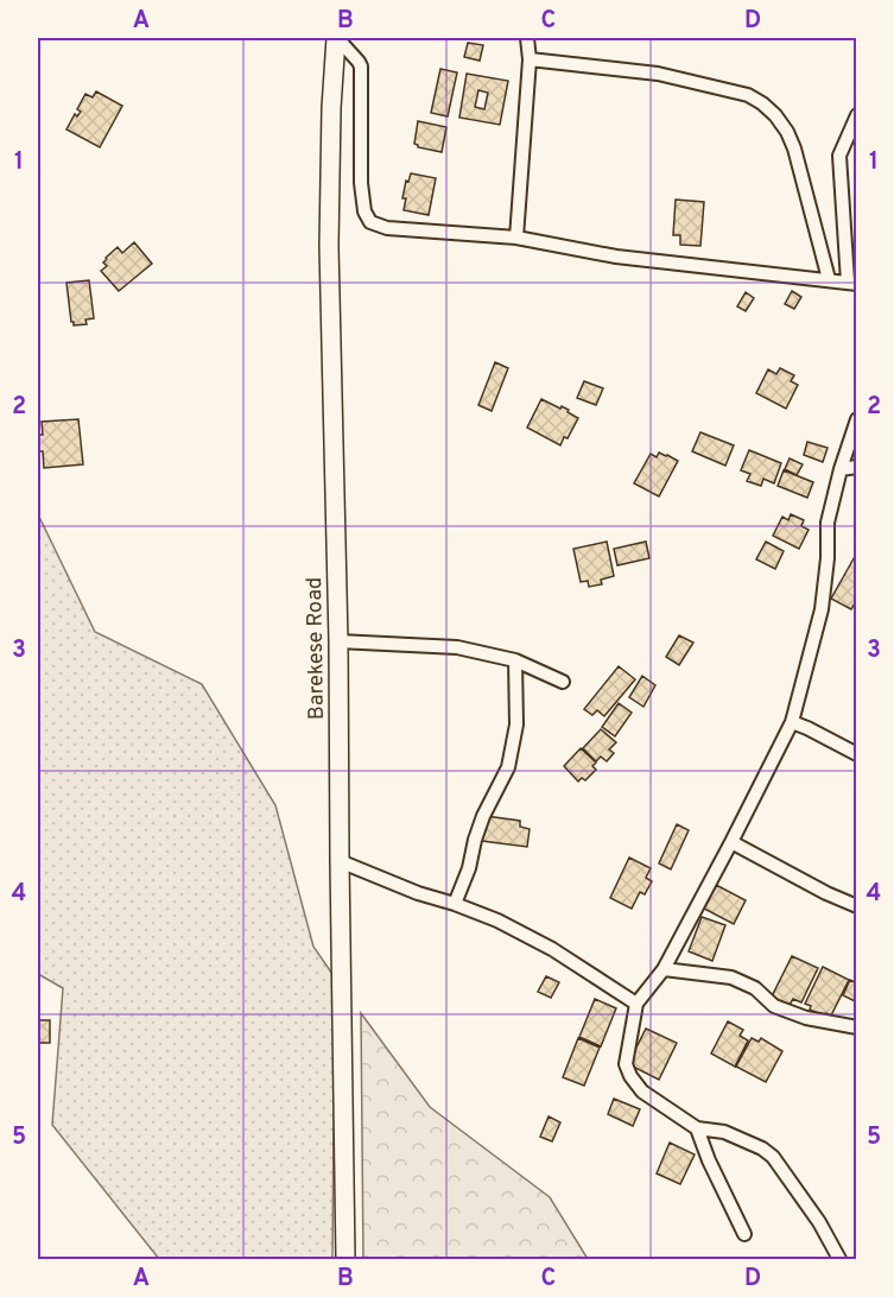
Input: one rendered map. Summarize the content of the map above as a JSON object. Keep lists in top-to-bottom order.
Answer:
{
  "streets": {
    "main road": ["Barekese Road"]
  },
  "grid": {
    "columns": [
      "A",
      "B",
      "C",
      "D"
    ],
    "rows": [
      "1",
      "2",
      "3",
      "4",
      "5"
    ]
  }
}
